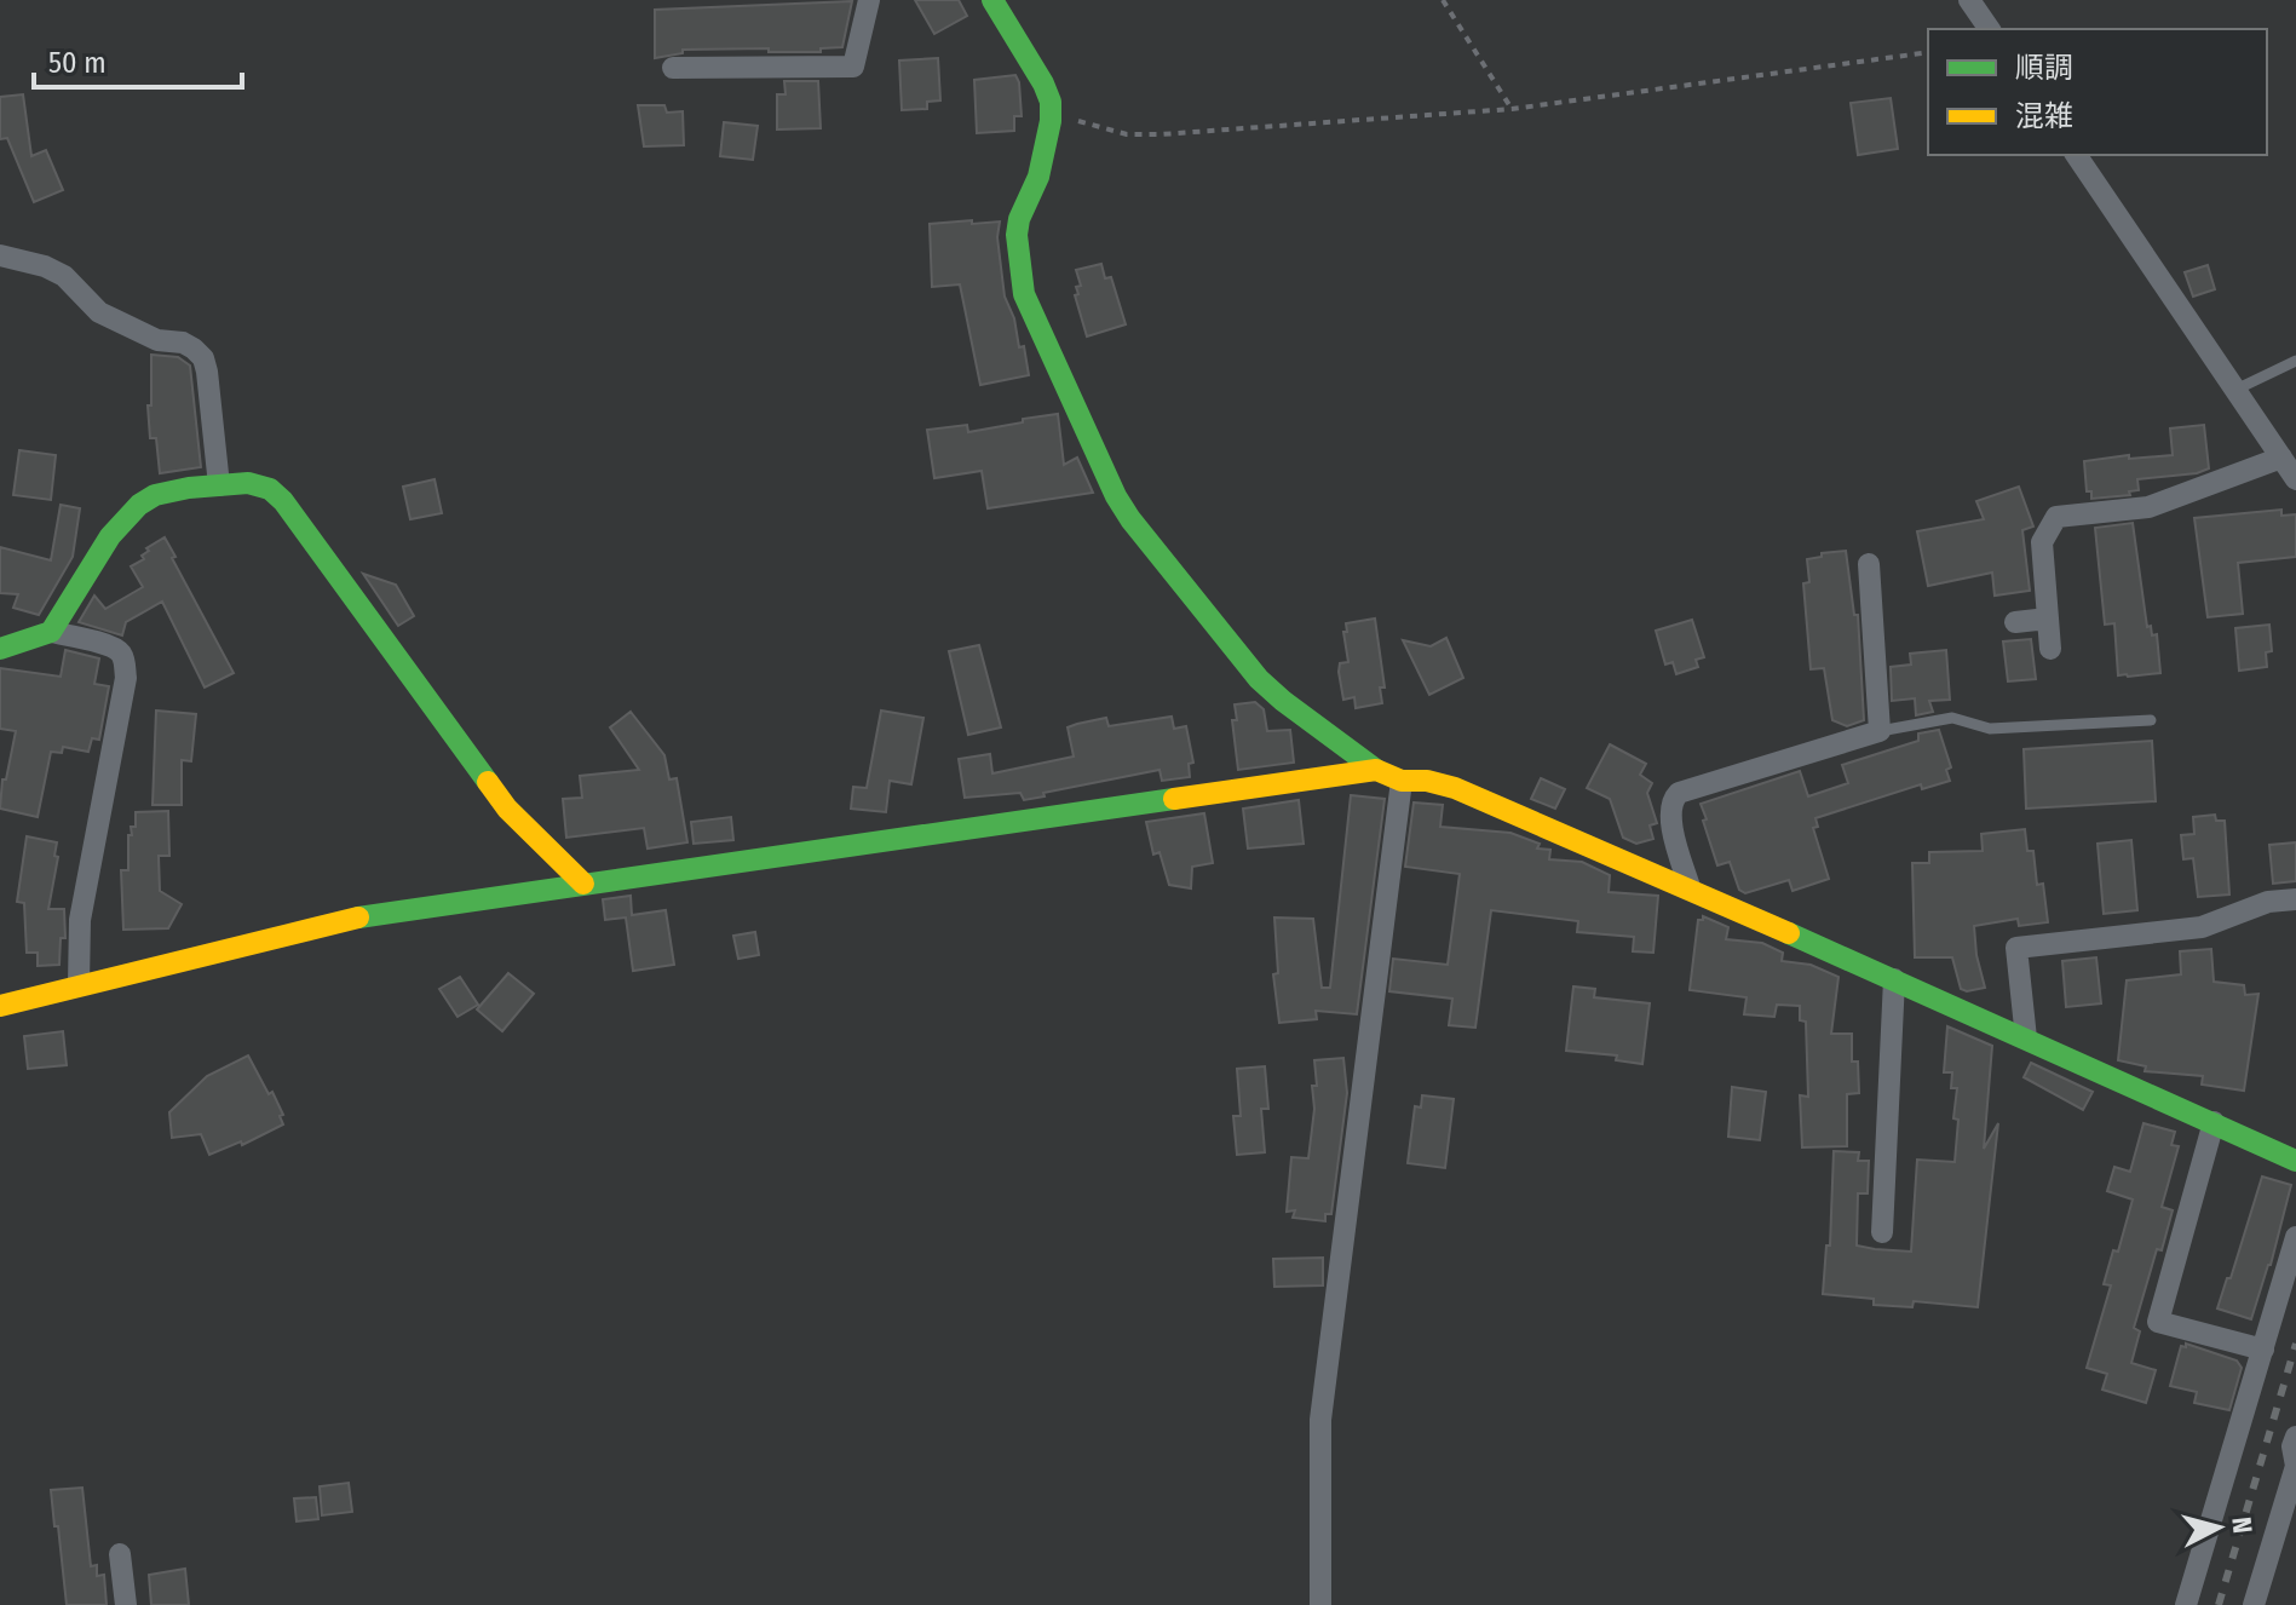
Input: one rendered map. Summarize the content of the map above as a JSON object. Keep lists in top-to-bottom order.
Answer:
{
  "legend": ["順調", "混雑"],
  "scale_bar": "50 m",
  "north": "right"
}
